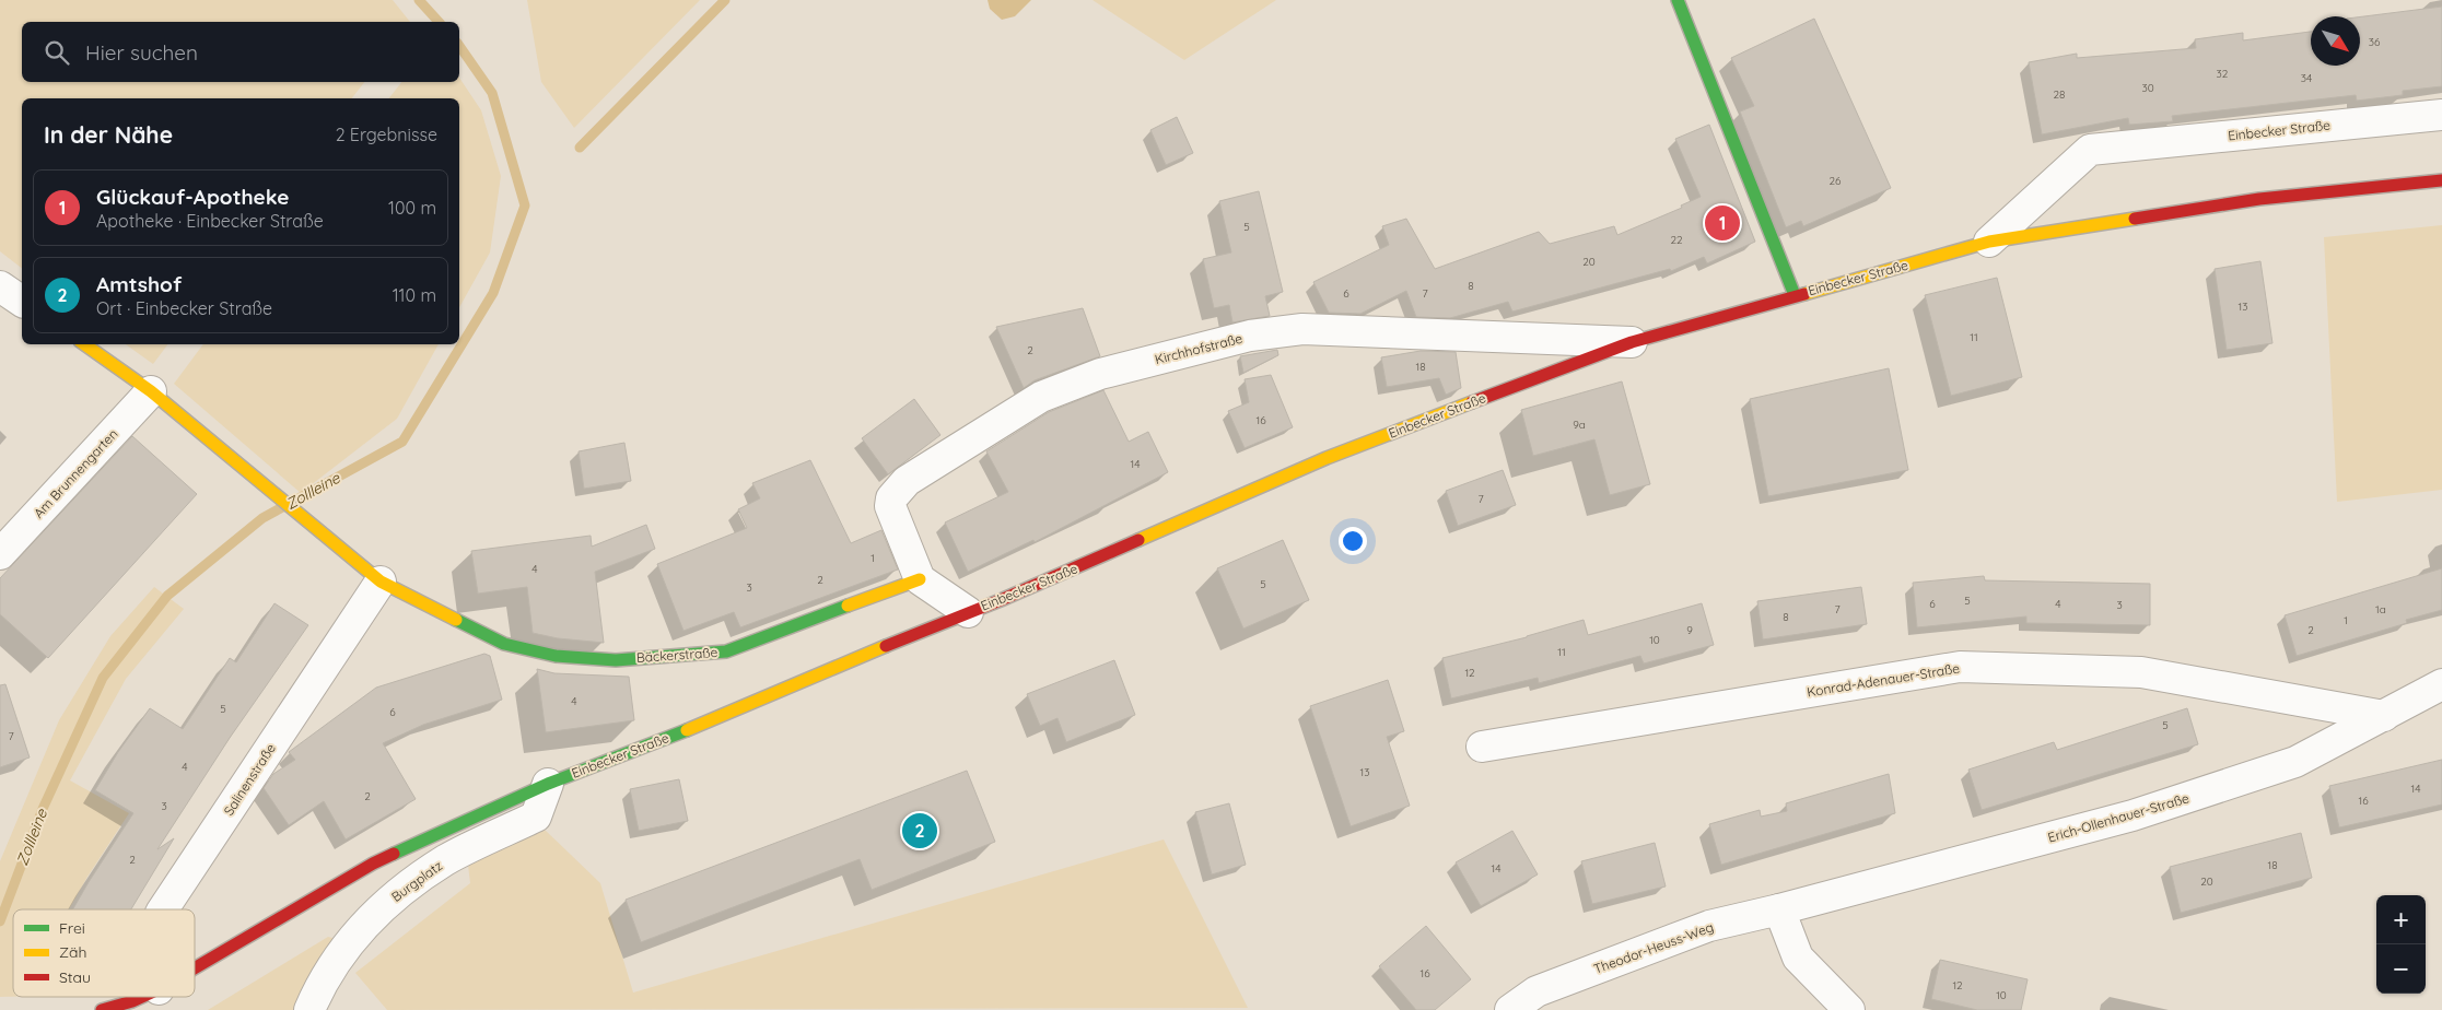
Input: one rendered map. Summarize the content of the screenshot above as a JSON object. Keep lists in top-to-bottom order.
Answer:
{
  "streets": {
    "street": [
      "Einbecker Straße",
      "Kirchhofstraße",
      "Am Brunnengarten",
      "Bäckerstraße",
      "Konrad-Adenauer-Straße",
      "Salinenstraße",
      "Erich-Ollenhauer-Straße",
      "Burgplatz",
      "Theodor-Heuss-Weg"
    ]
  },
  "crossings": [
    ["Einbecker Straße", "Kirchhofstraße"],
    ["Einbecker Straße", "Burgplatz"],
    ["Kirchhofstraße", "Bäckerstraße"],
    ["Am Brunnengarten", "Bäckerstraße"],
    ["Bäckerstraße", "Salinenstraße"],
    ["Konrad-Adenauer-Straße", "Erich-Ollenhauer-Straße"],
    ["Erich-Ollenhauer-Straße", "Theodor-Heuss-Weg"]
  ],
  "water": ["Zollleine"],
  "house_numbers": [
    "36",
    "32",
    "34",
    "30",
    "28",
    "26",
    "5",
    "22",
    "20",
    "8",
    "6",
    "7",
    "13",
    "11",
    "2",
    "18",
    "16",
    "9a",
    "14",
    "7",
    "1",
    "4",
    "2",
    "5",
    "3",
    "5",
    "6",
    "4",
    "3",
    "7",
    "1a",
    "8",
    "1",
    "9",
    "2",
    "10",
    "11",
    "12",
    "4",
    "5",
    "6",
    "5",
    "7",
    "4",
    "13",
    "14",
    "2",
    "16",
    "3",
    "2",
    "18",
    "14",
    "20",
    "16",
    "12",
    "10"
  ],
  "legend": ["Frei", "Zäh", "Stau"],
  "north": "bottom right",
  "page": {
    "search": "Hier suchen",
    "heading": ["In der Nähe", "2 Ergebnisse"],
    "list": [
      {
        "mark": "1",
        "name": "Glückauf-Apotheke",
        "note": "Apotheke · Einbecker Straße",
        "value": "100 m"
      },
      {
        "mark": "2",
        "name": "Amtshof",
        "note": "Ort · Einbecker Straße",
        "value": "110 m"
      }
    ],
    "pins": ["1", "2"],
    "map_buttons": ["+", "−"]
  }
}
